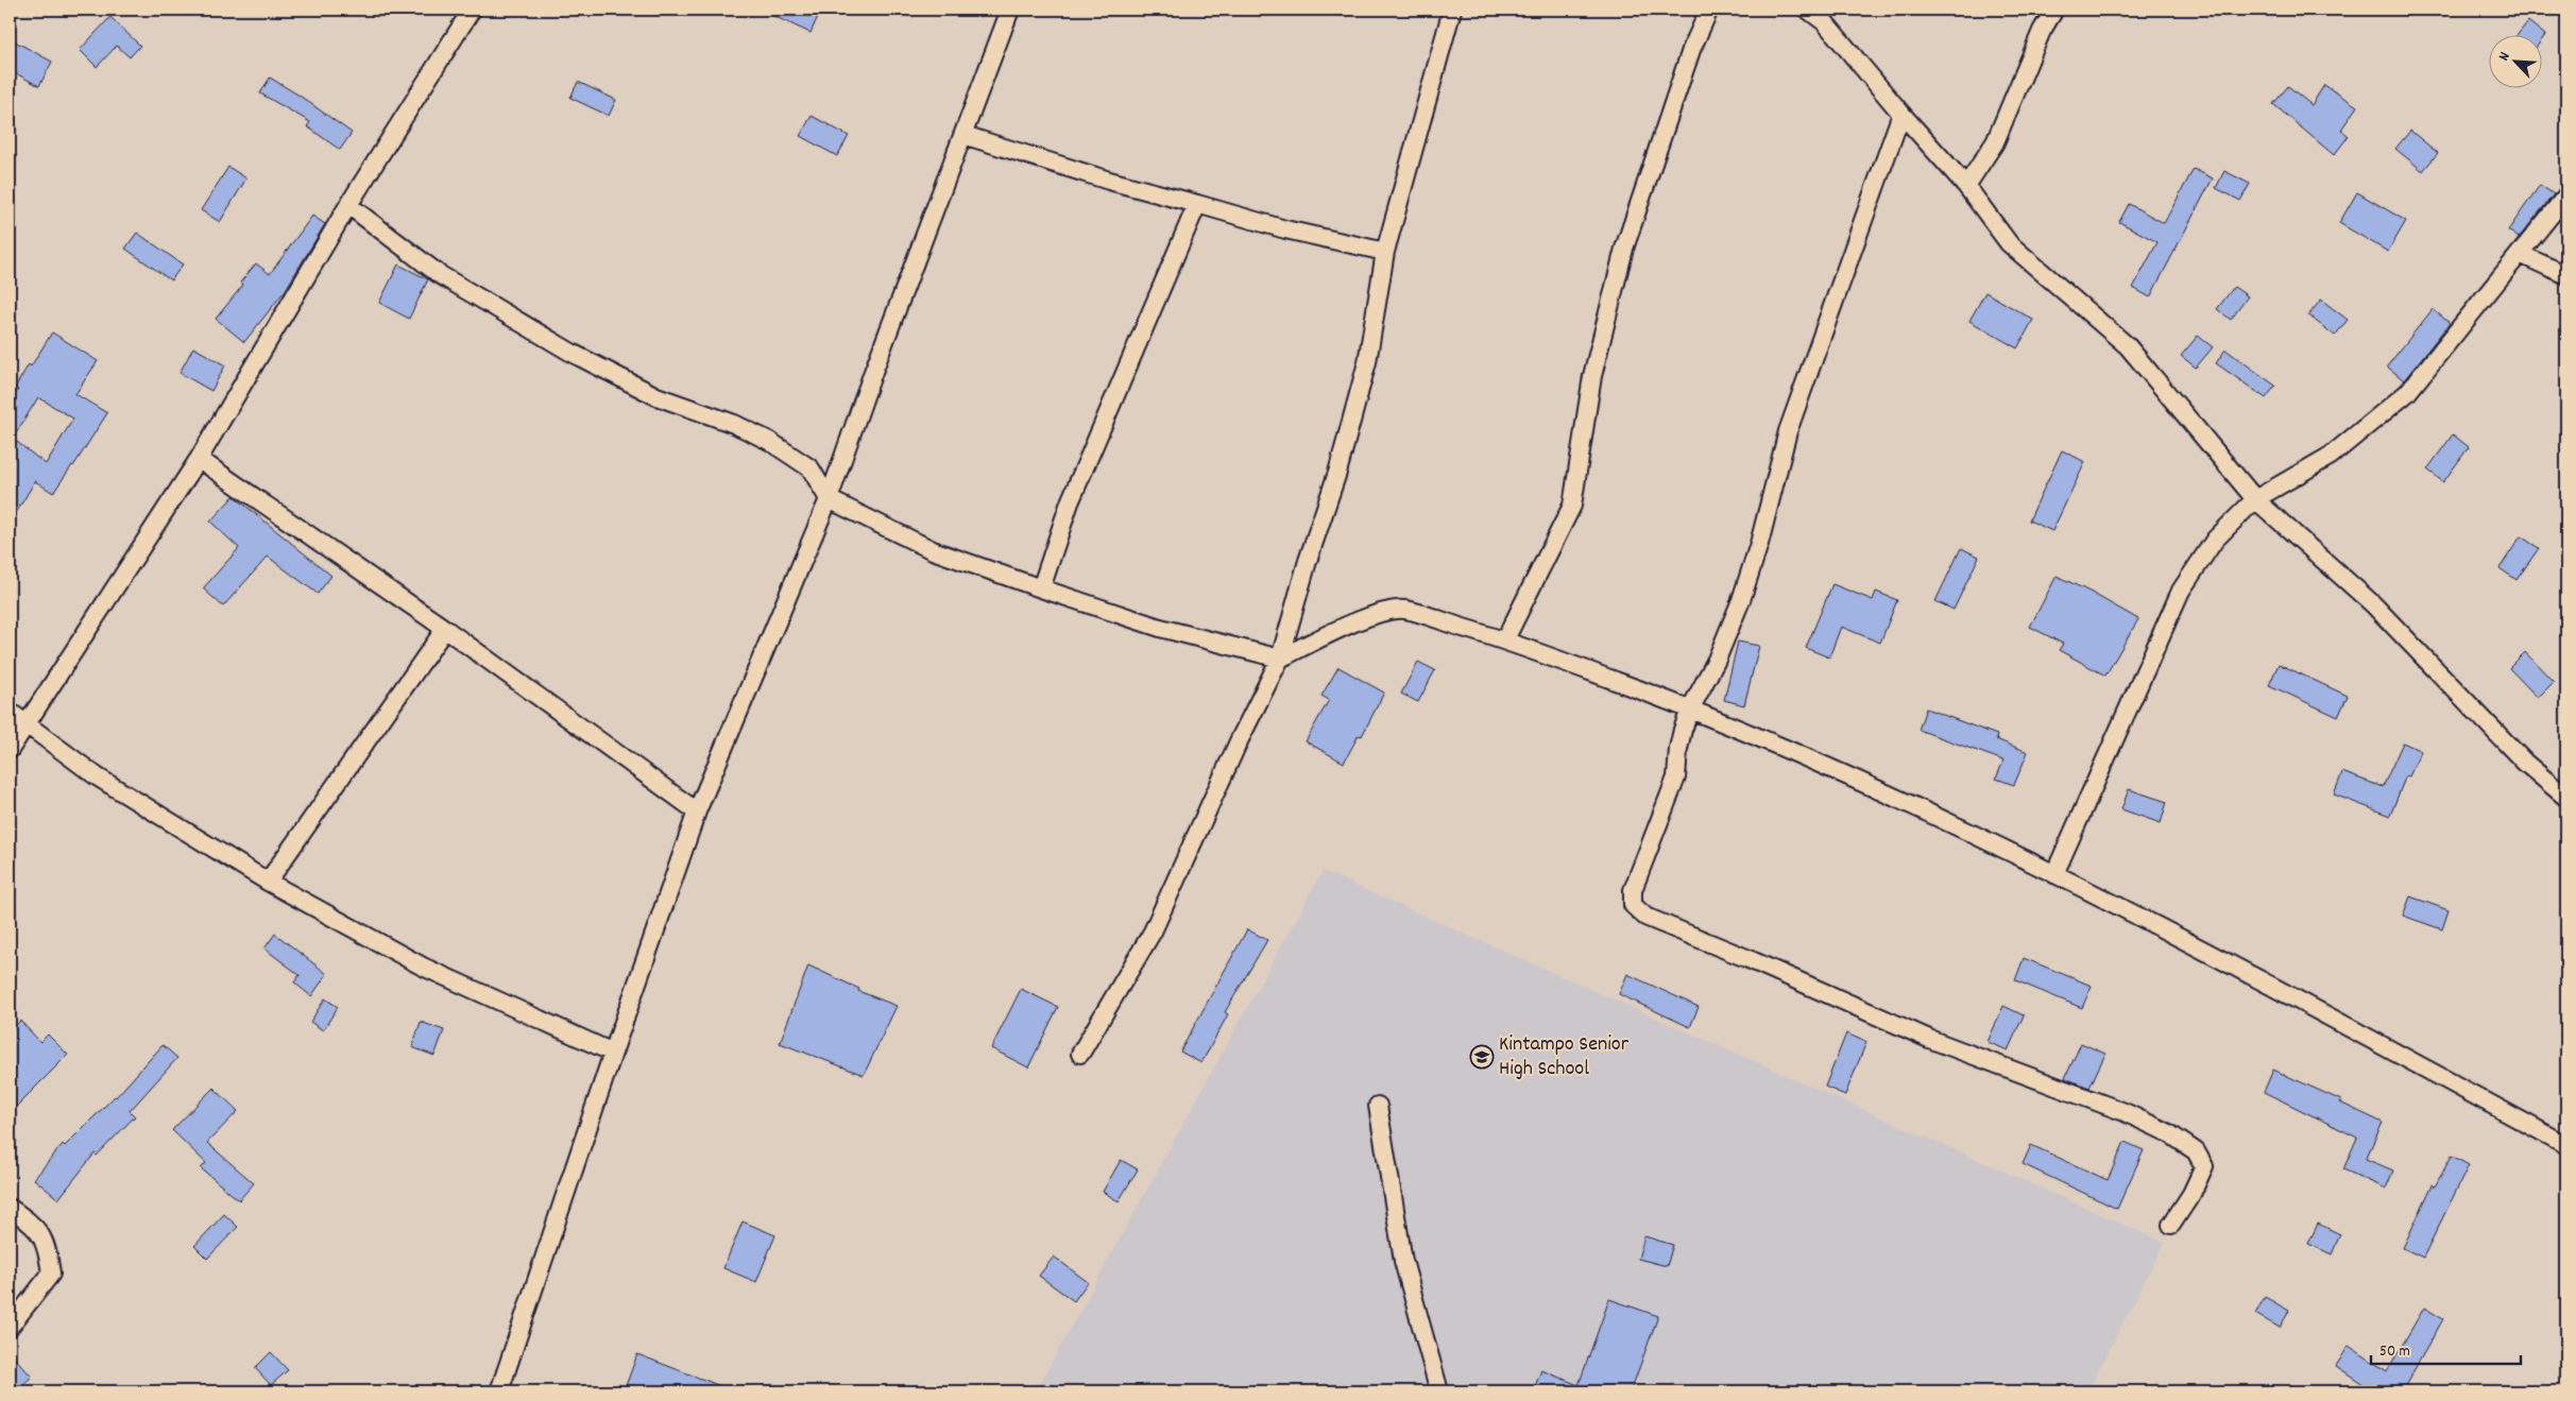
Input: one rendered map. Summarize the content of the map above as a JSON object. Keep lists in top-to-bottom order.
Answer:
{
  "places": {
    "school or university": ["Kintampo Senior High School"]
  },
  "scale_bar": "50 m",
  "north": "top left"
}
